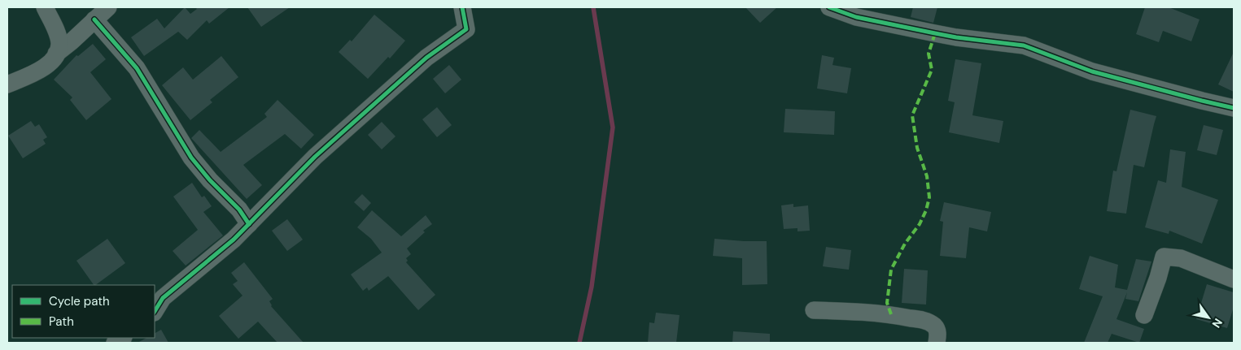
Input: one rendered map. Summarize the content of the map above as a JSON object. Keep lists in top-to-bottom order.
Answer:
{
  "legend": ["Cycle path", "Path"],
  "north": "bottom right"
}
